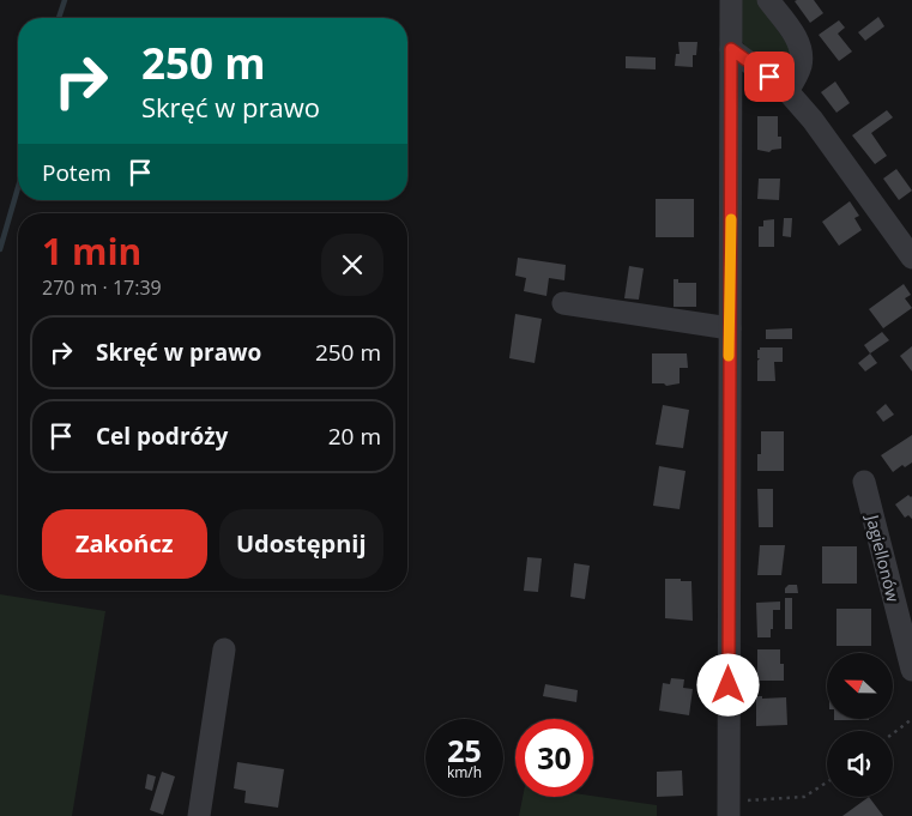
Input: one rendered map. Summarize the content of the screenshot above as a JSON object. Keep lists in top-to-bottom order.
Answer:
{
  "streets": {
    "street": ["Jagiellonów"]
  },
  "north": "left",
  "page": {
    "turn": ["250 m", "Skręć w prawo"],
    "then": "Potem",
    "heading": ["1 min", "270 m · 17:39"],
    "list": [
      {
        "name": "Skręć w prawo",
        "value": "250 m"
      },
      {
        "name": "Cel podróży",
        "value": "20 m"
      }
    ],
    "buttons": ["Zakończ", "Udostępnij"],
    "speed": "25 km/h",
    "limit": "30"
  }
}
